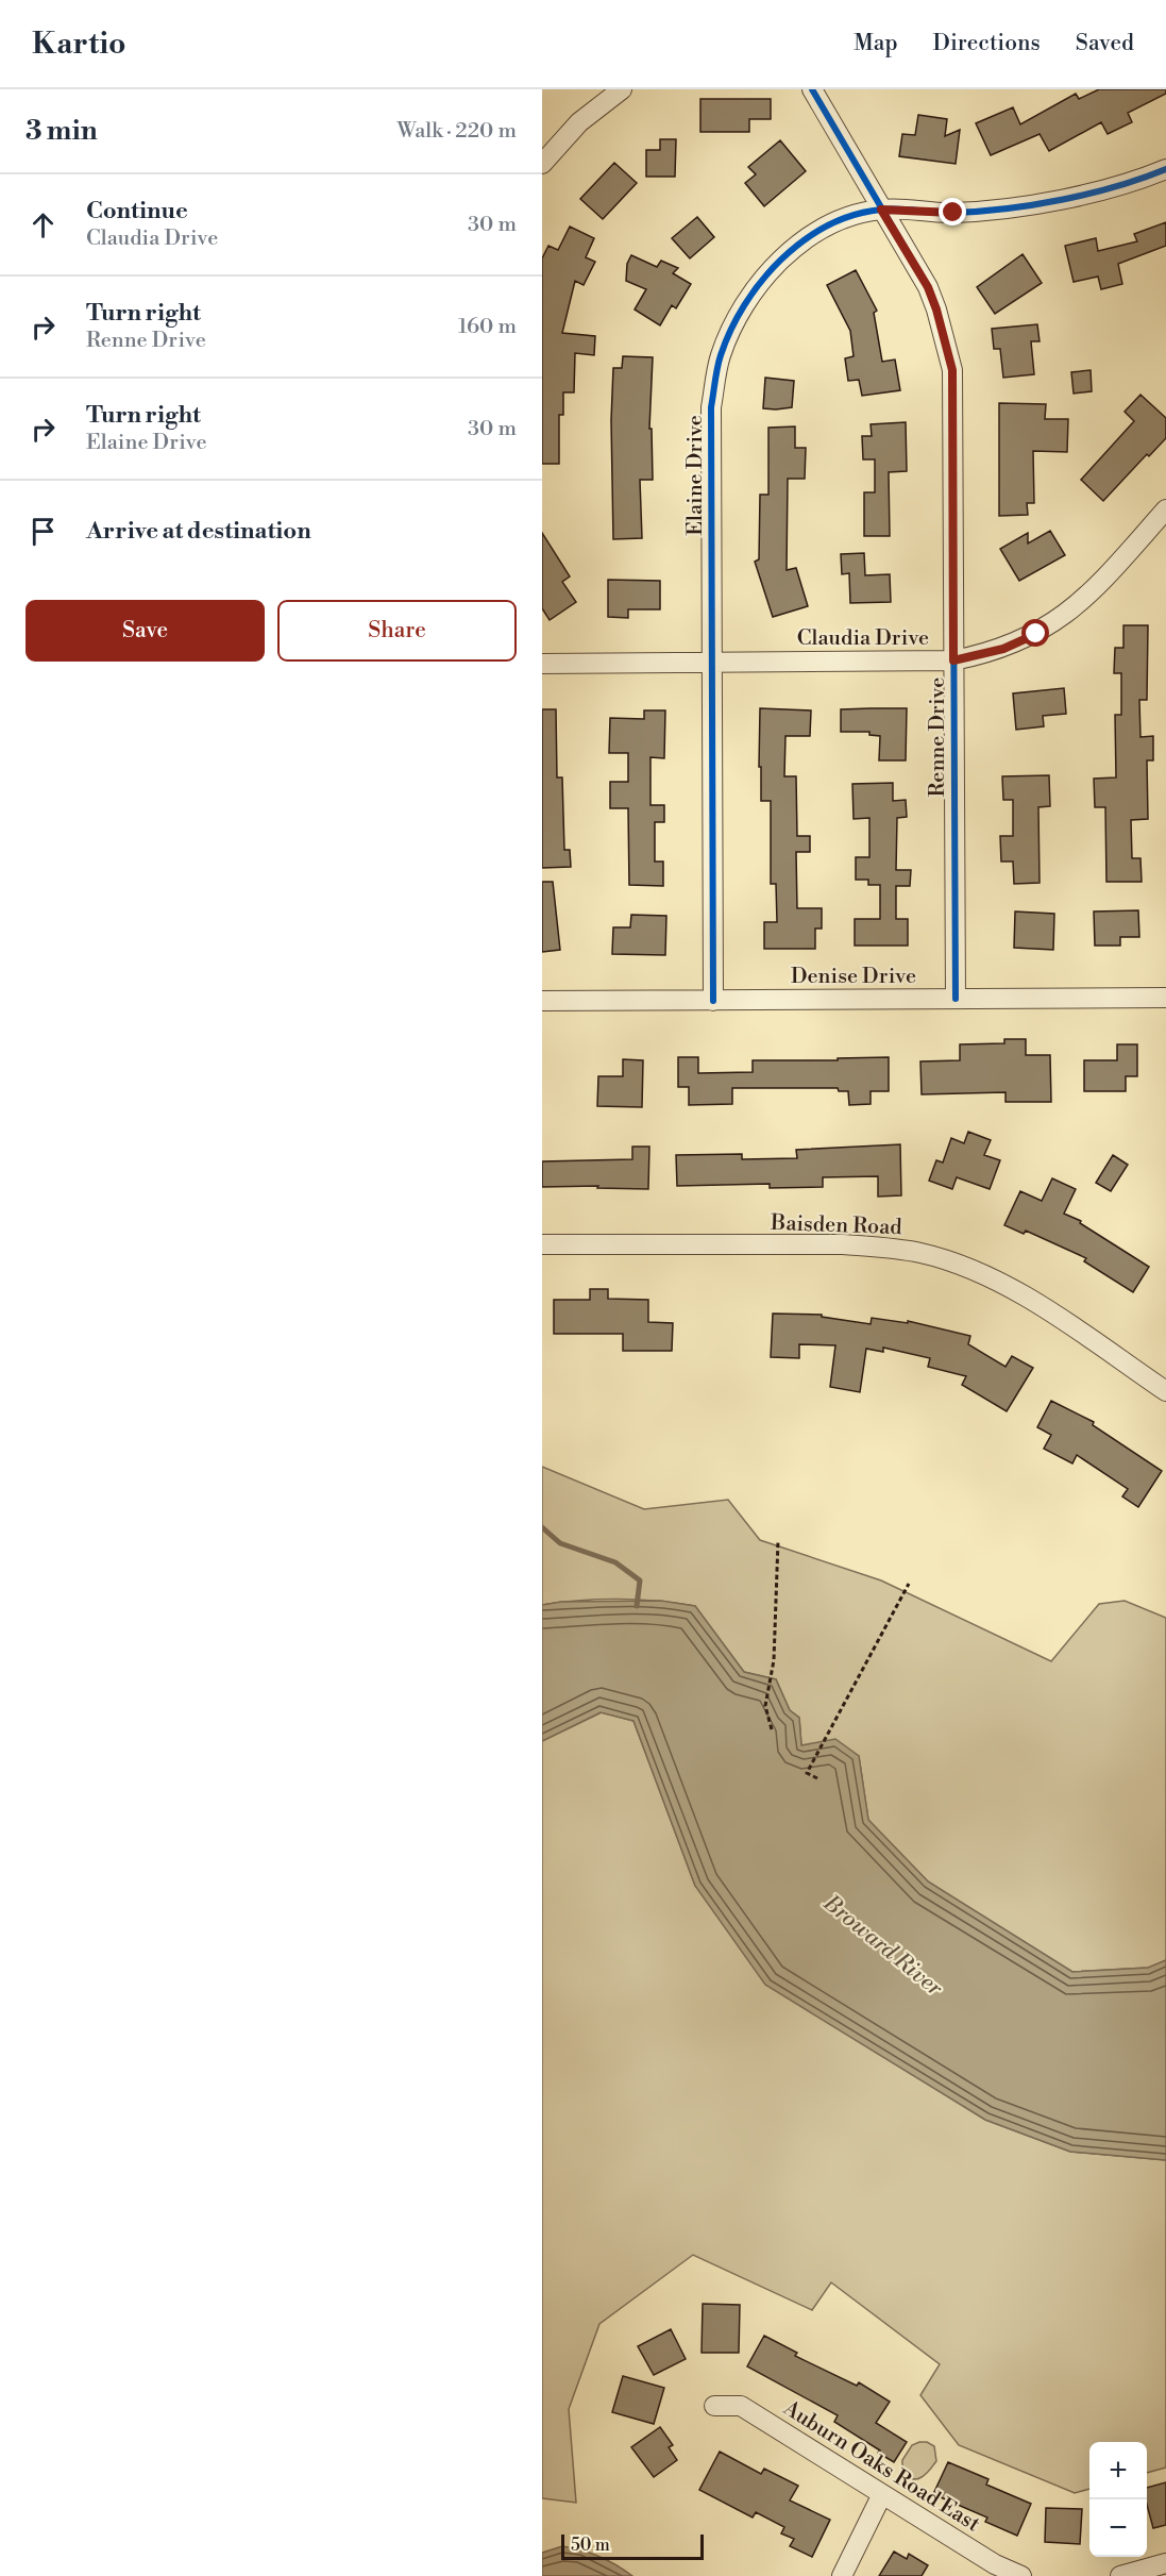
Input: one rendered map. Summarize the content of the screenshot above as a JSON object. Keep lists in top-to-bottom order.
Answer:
{
  "streets": {
    "street": [
      "Elaine Drive",
      "Claudia Drive",
      "Renne Drive",
      "Denise Drive",
      "Baisden Road",
      "Auburn Oaks Road East"
    ]
  },
  "crossings": [
    ["Elaine Drive", "Claudia Drive"],
    ["Elaine Drive", "Renne Drive"],
    ["Elaine Drive", "Denise Drive"],
    ["Claudia Drive", "Renne Drive"],
    ["Renne Drive", "Denise Drive"]
  ],
  "water": ["Broward River"],
  "scale_bar": "50 m",
  "page": {
    "header": "Kartio",
    "nav": ["Map", "Directions", "Saved"],
    "heading": ["3 min", "Walk · 220 m"],
    "list": [
      ["Continue", "Claudia Drive", "30 m"],
      ["Turn right", "Renne Drive", "160 m"],
      ["Turn right", "Elaine Drive", "30 m"],
      "Arrive at destination"
    ],
    "buttons": ["Save", "Share"],
    "map_buttons": ["+", "−"],
    "scale": "50 m"
  }
}
